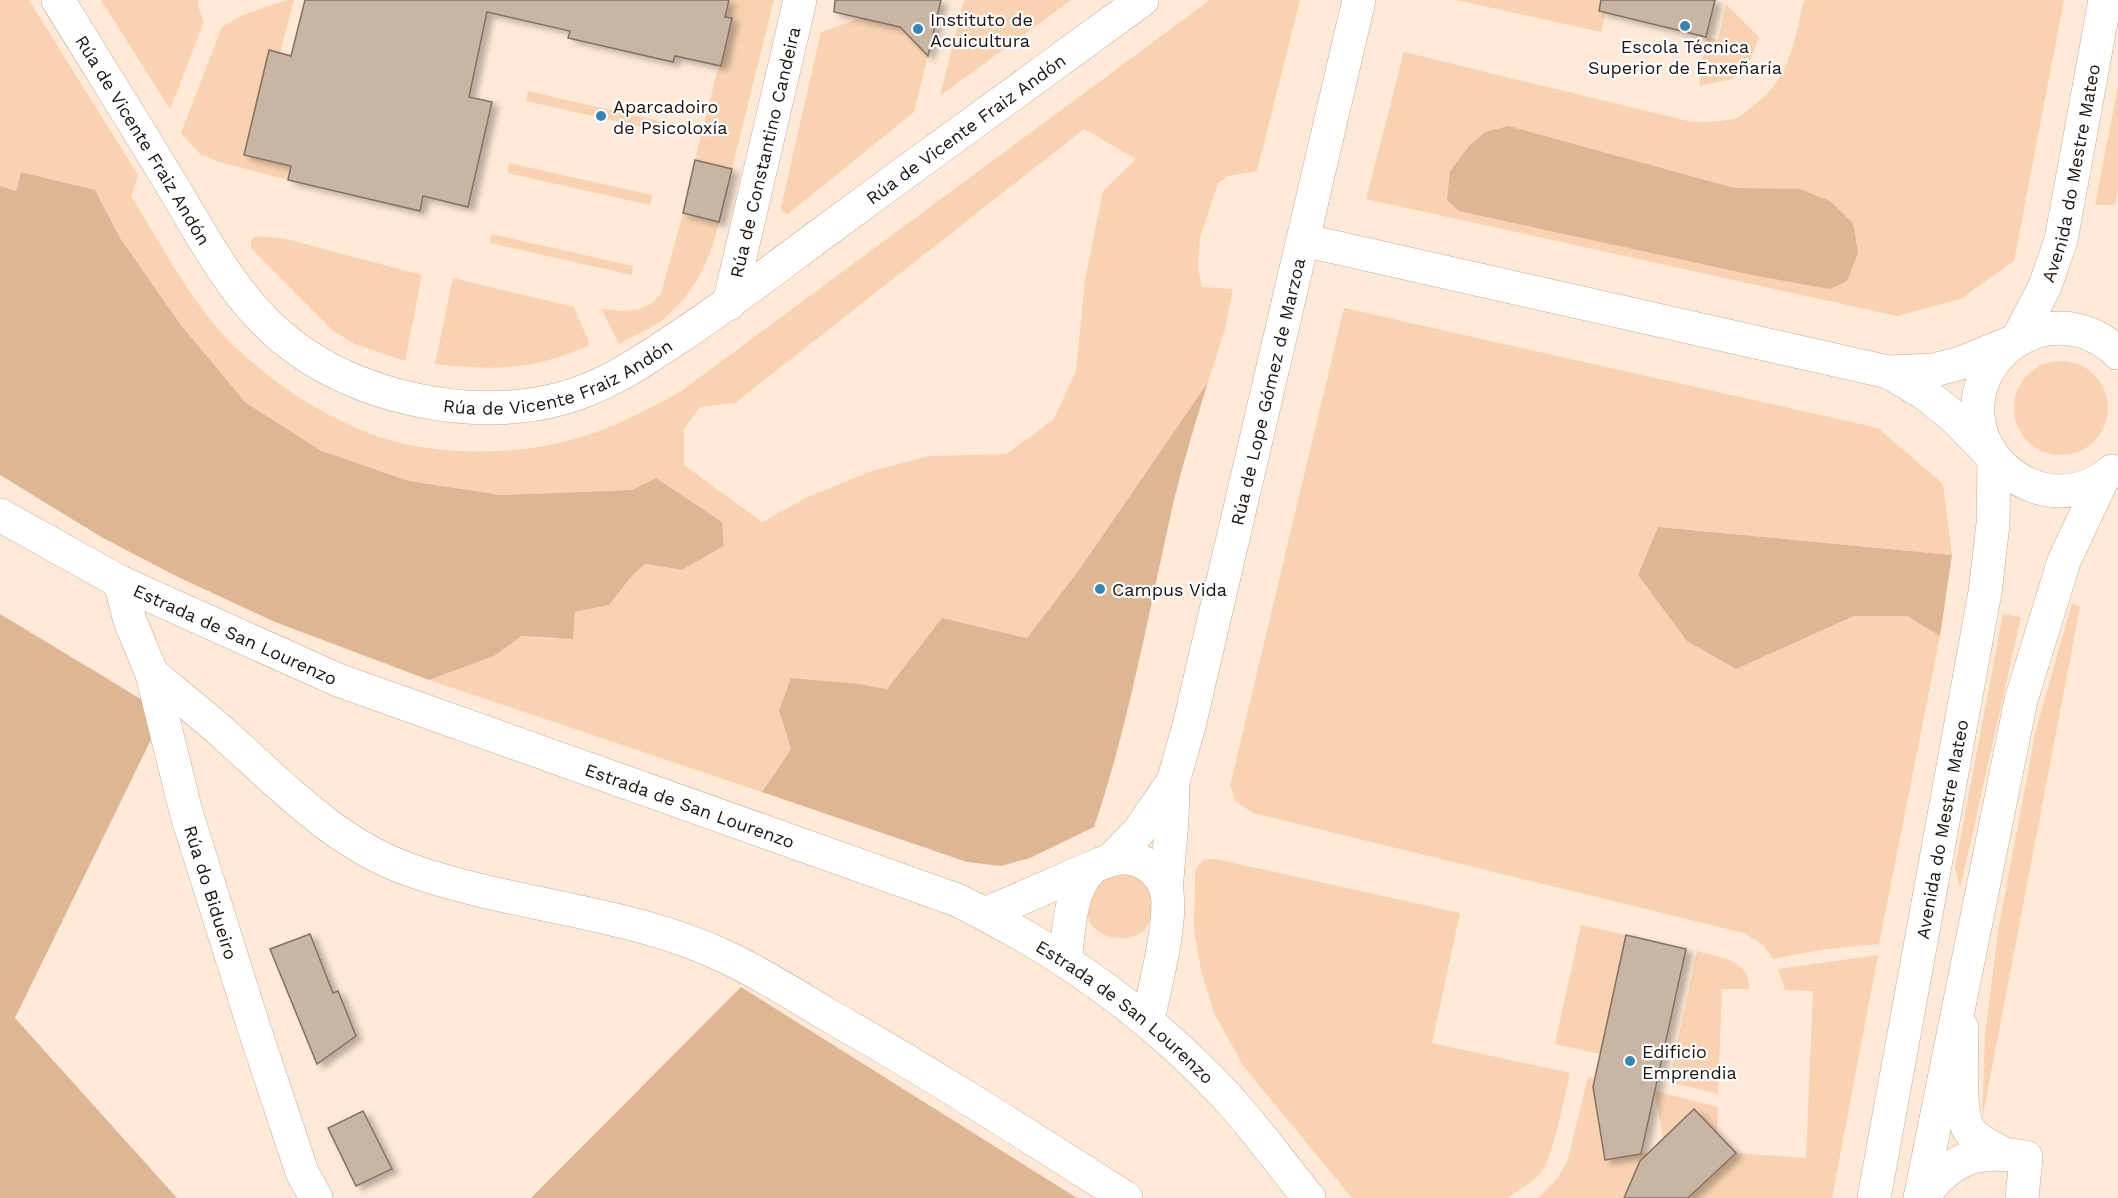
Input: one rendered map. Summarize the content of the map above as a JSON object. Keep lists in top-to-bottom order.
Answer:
{
  "streets": {
    "street": [
      "Rúa de Vicente Fraiz Andón",
      "Rúa de Constantino Candeira",
      "Avenida do Mestre Mateo",
      "Rúa de Lope Gómez de Marzoa",
      "Estrada de San Lourenzo",
      "Rúa do Bidueiro"
    ]
  },
  "crossings": [
    ["Rúa de Vicente Fraiz Andón", "Rúa de Constantino Candeira"],
    ["Rúa de Lope Gómez de Marzoa", "Estrada de San Lourenzo"],
    ["Estrada de San Lourenzo", "Rúa do Bidueiro"]
  ],
  "places": [
    "Escola Técnica Superior de Enxeñaría",
    "Instituto de Acuicultura",
    "Aparcadoiro de Psicoloxía",
    "Campus Vida",
    "Edificio Emprendia"
  ]
}
